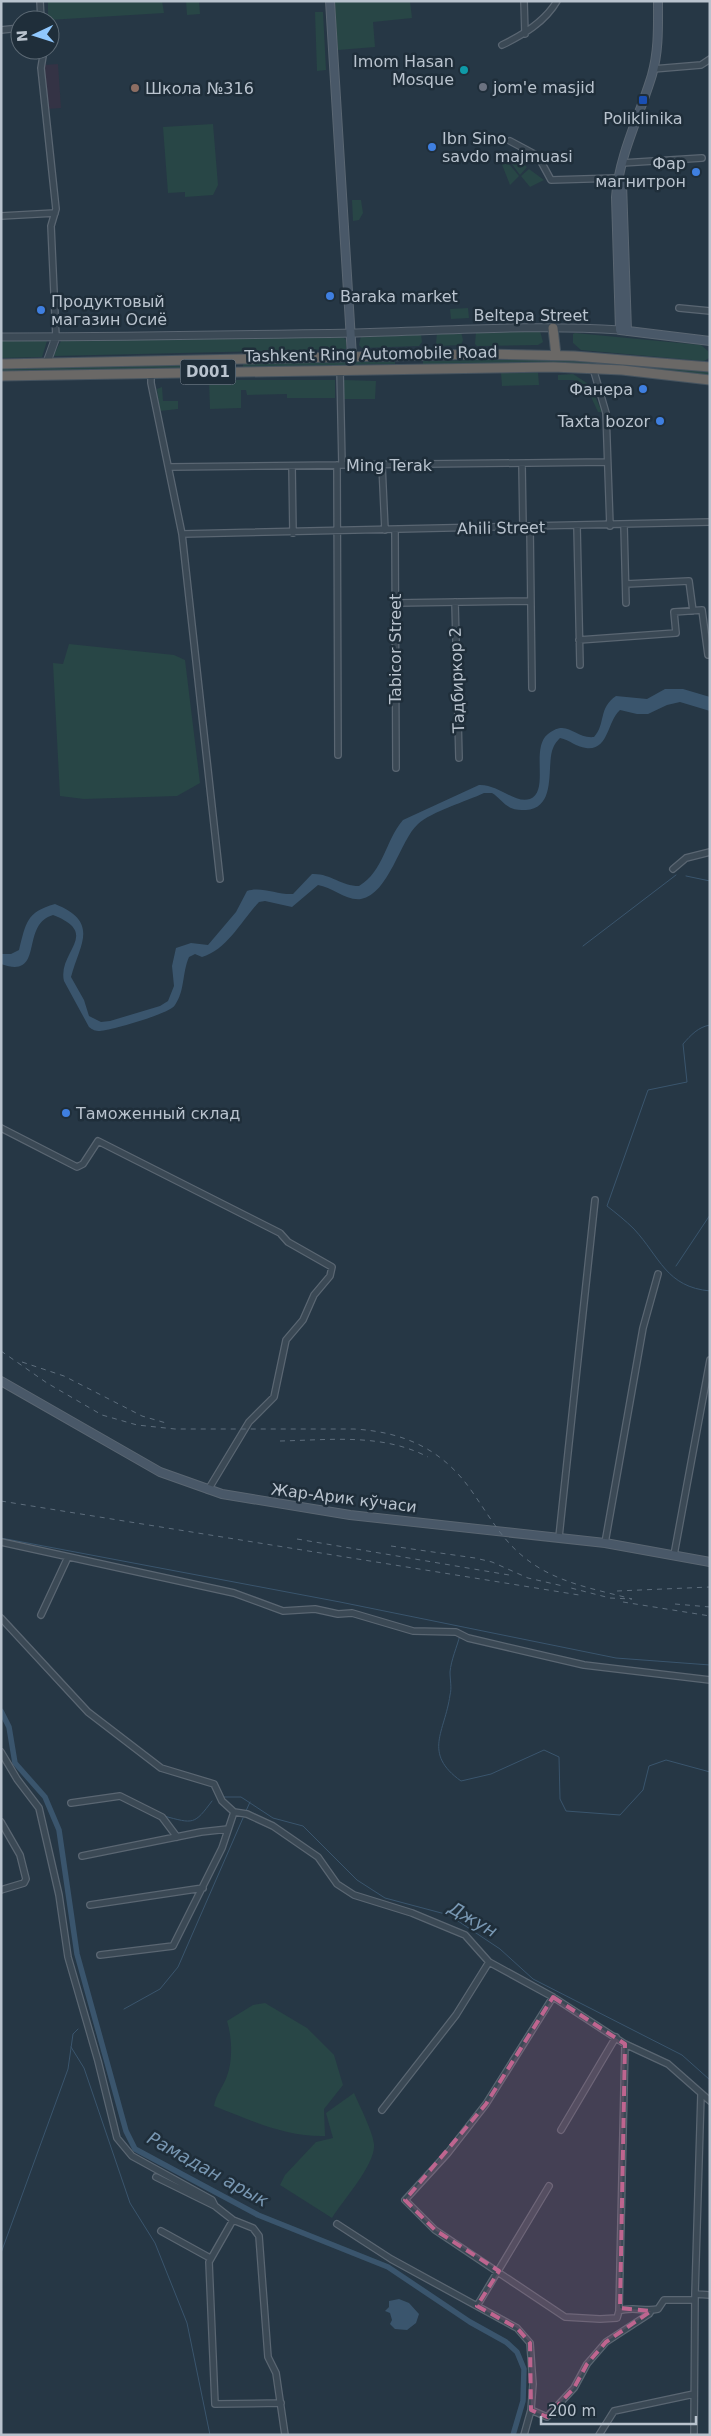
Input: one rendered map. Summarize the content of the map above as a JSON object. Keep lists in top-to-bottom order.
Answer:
{
  "streets": {
    "highway": ["Tashkent Ring Automobile Road", "D001"],
    "main road": ["Beltepa Street", "Жар-Арик кўчаси"],
    "street": [
      "Ming Terak",
      "Ahili Street",
      "Tabicor Street",
      "Тадбиркор 2"
    ]
  },
  "crossings": [
    ["Ahili Street", "Tabicor Street"]
  ],
  "water": ["Джун", "Рамадан арык"],
  "places": {
    "other": [
      "Imom Hasan Mosque",
      "jom'e masjid",
      "Школа №316",
      "Ibn Sino savdo majmuasi",
      "Фар магнитрон",
      "Baraka market",
      "Продуктовый магазин Осиё",
      "Фанера",
      "Taxta bozor",
      "Таможенный склад"
    ],
    "transit": ["Poliklinika"]
  },
  "scale_bar": "200 m",
  "north": "left"
}
